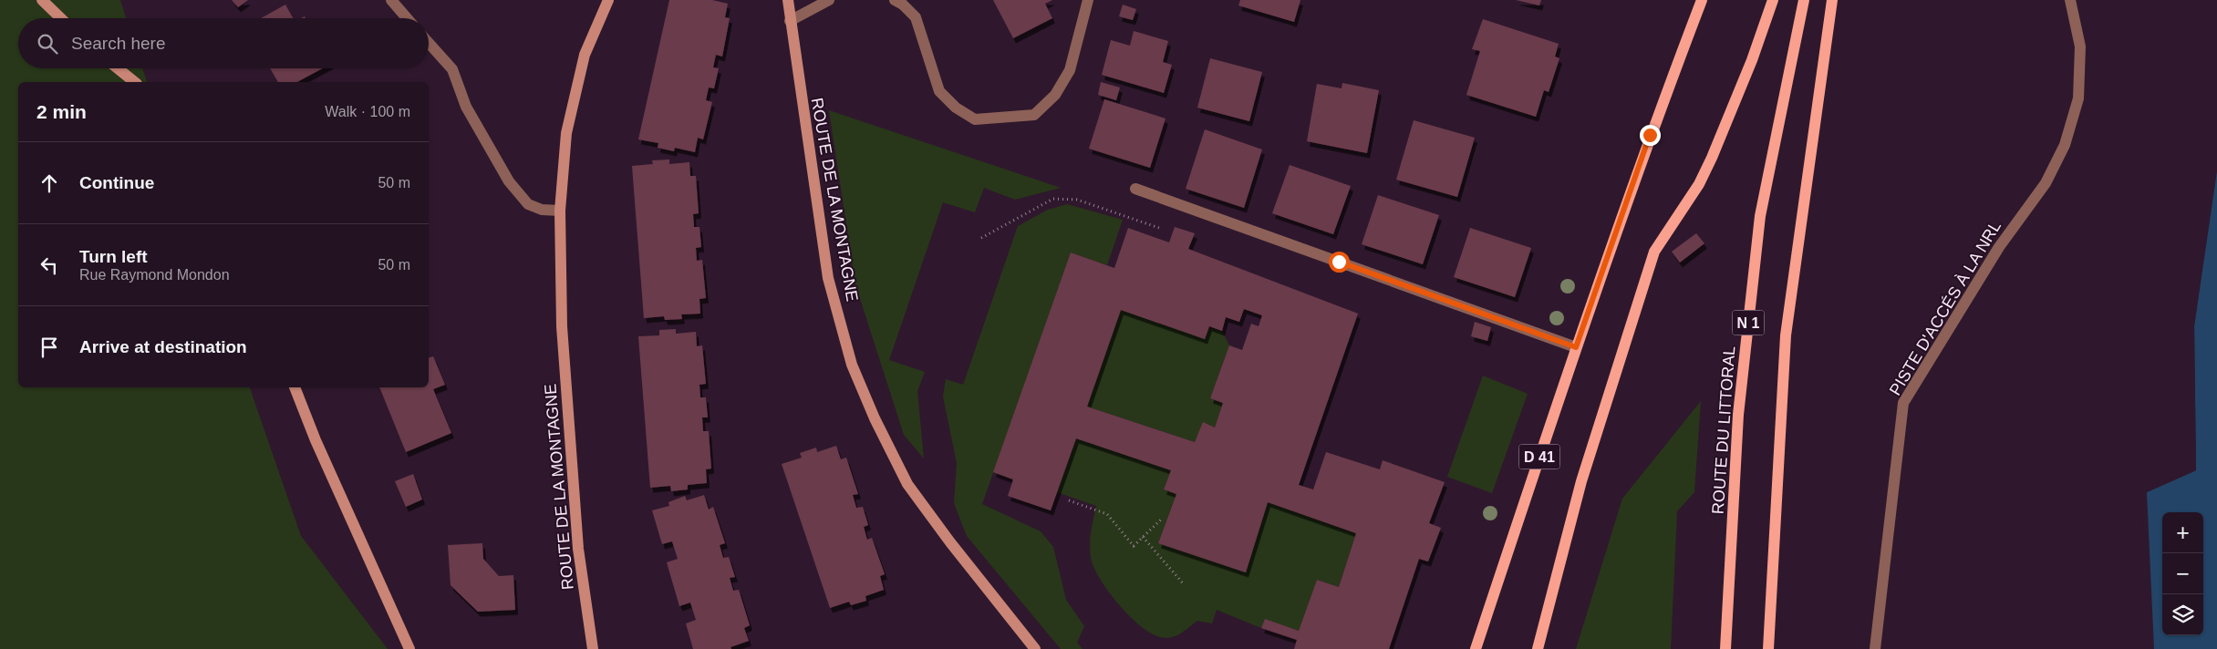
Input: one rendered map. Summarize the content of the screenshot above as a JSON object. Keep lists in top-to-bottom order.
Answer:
{
  "streets": {
    "main road": [
      "ROUTE DE LA MONTAGNE",
      "N 1",
      "ROUTE DU LITTORAL",
      "D 41"
    ],
    "street": ["PISTE D'ACCÉS À LA NRL"]
  },
  "page": {
    "search": "Search here",
    "heading": ["2 min", "Walk · 100 m"],
    "list": [
      ["Continue", "50 m"],
      ["Turn left", "Rue Raymond Mondon", "50 m"],
      "Arrive at destination"
    ],
    "map_buttons": ["+", "−"]
  }
}
